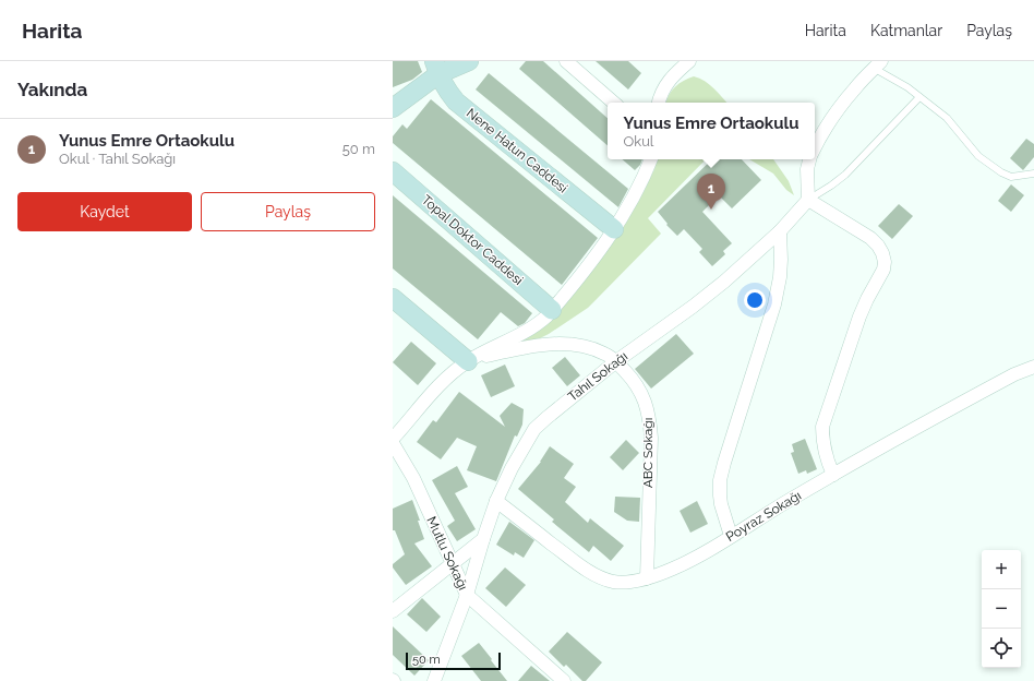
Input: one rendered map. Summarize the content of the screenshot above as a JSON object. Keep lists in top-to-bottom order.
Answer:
{
  "streets": {
    "street": [
      "Nene Hatun Caddesi",
      "Topal Doktor Caddesi",
      "Tahıl Sokağı",
      "ABC Sokağı",
      "Poyraz Sokağı",
      "Mutlu Sokağı"
    ]
  },
  "crossings": [
    ["Tahıl Sokağı", "ABC Sokağı"],
    ["Tahıl Sokağı", "Poyraz Sokağı"],
    ["Tahıl Sokağı", "Mutlu Sokağı"],
    ["ABC Sokağı", "Poyraz Sokağı"]
  ],
  "scale_bar": "50 m",
  "page": {
    "header": "Harita",
    "nav": ["Harita", "Katmanlar", "Paylaş"],
    "heading": "Yakında",
    "popup": ["Yunus Emre Ortaokulu", "Okul"],
    "list": [
      {
        "mark": "1",
        "name": "Yunus Emre Ortaokulu",
        "note": "Okul · Tahıl Sokağı",
        "value": "50 m"
      }
    ],
    "pins": "1",
    "buttons": ["Kaydet", "Paylaş"],
    "map_buttons": ["+", "−"],
    "scale": "50 m"
  }
}
